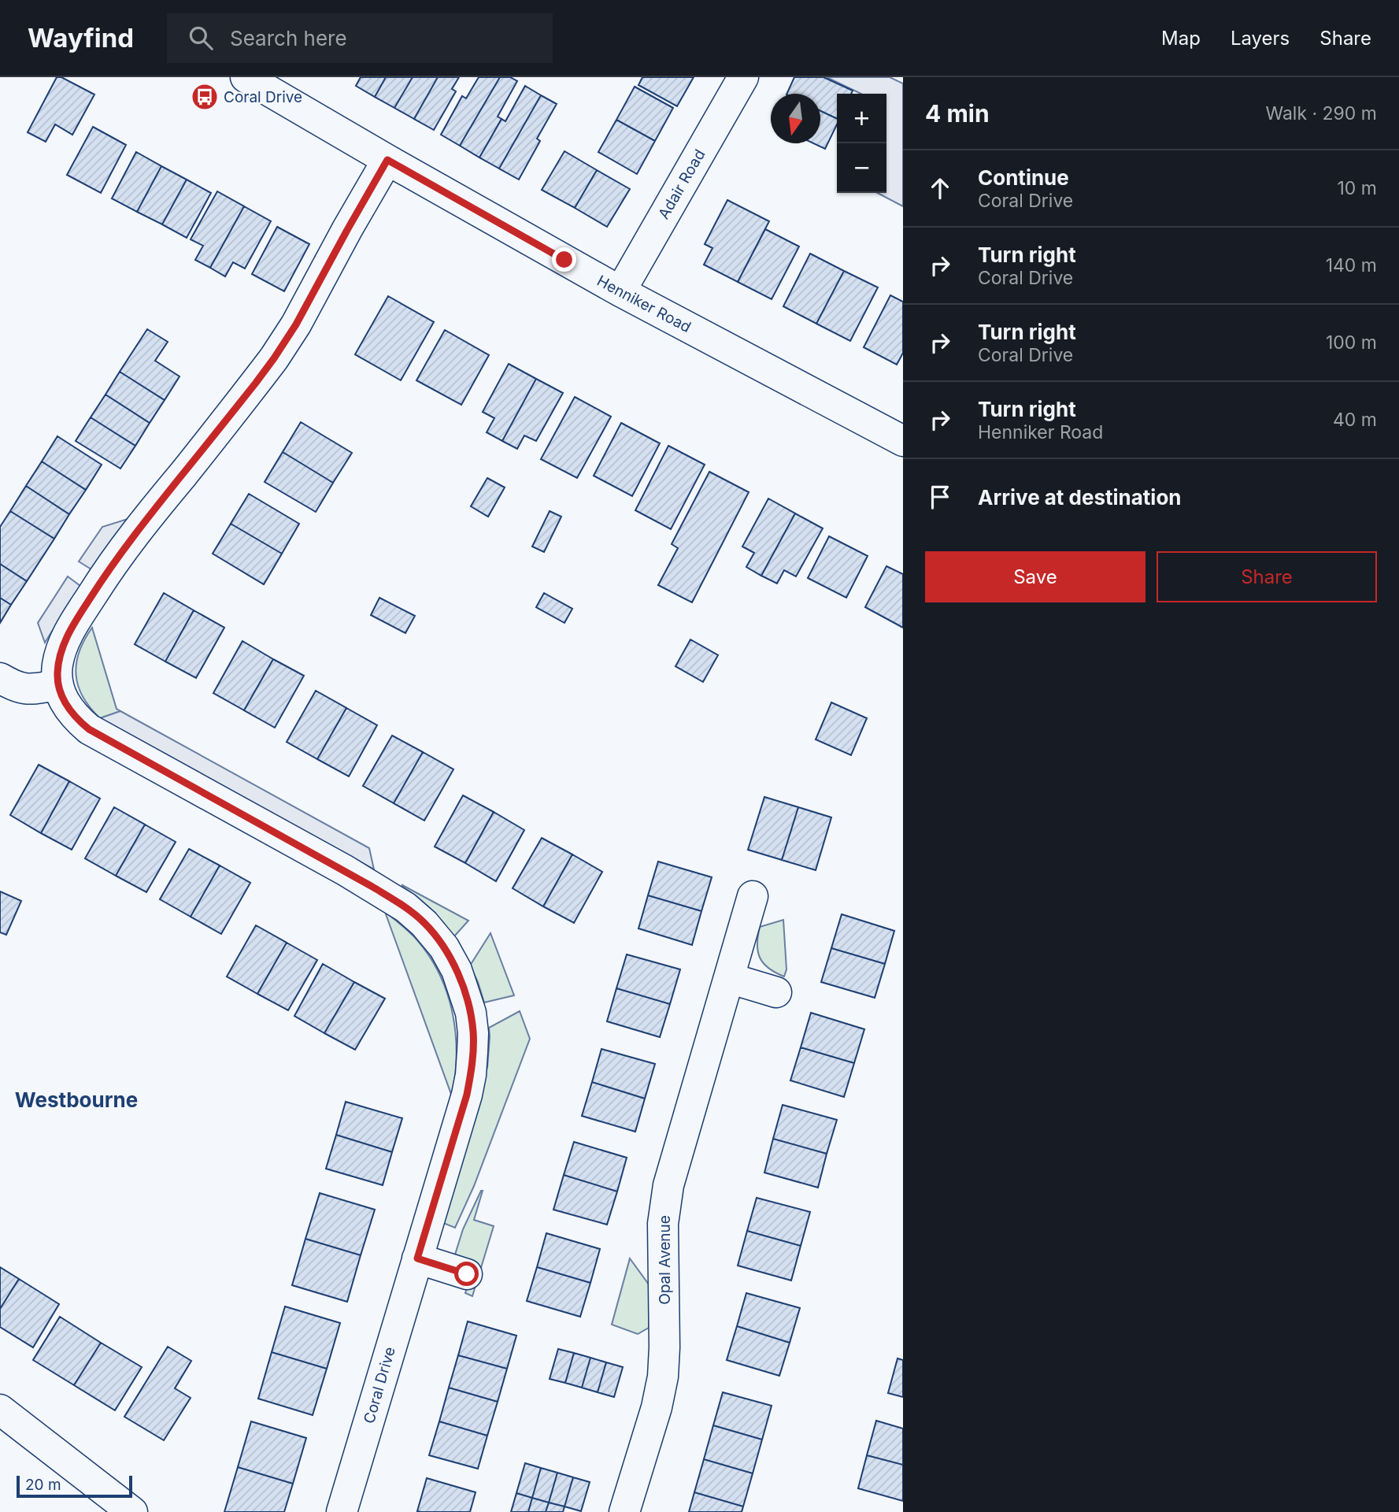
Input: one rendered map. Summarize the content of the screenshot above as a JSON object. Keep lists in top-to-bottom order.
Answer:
{
  "streets": {
    "street": [
      "Adair Road",
      "Henniker Road",
      "Opal Avenue",
      "Coral Drive"
    ]
  },
  "crossings": [
    ["Adair Road", "Henniker Road"],
    ["Henniker Road", "Coral Drive"]
  ],
  "districts": ["Westbourne"],
  "places": {
    "bus stop": ["Coral Drive"]
  },
  "scale_bar": "20 m",
  "north": "bottom",
  "page": {
    "header": "Wayfind",
    "search": "Search here",
    "nav": ["Map", "Layers", "Share"],
    "heading": ["4 min", "Walk · 290 m"],
    "map_buttons": ["+", "−"],
    "list": [
      ["Continue", "Coral Drive", "10 m"],
      ["Turn right", "Coral Drive", "140 m"],
      ["Turn right", "Coral Drive", "100 m"],
      ["Turn right", "Henniker Road", "40 m"],
      "Arrive at destination"
    ],
    "buttons": ["Save", "Share"],
    "scale": "20 m"
  }
}
